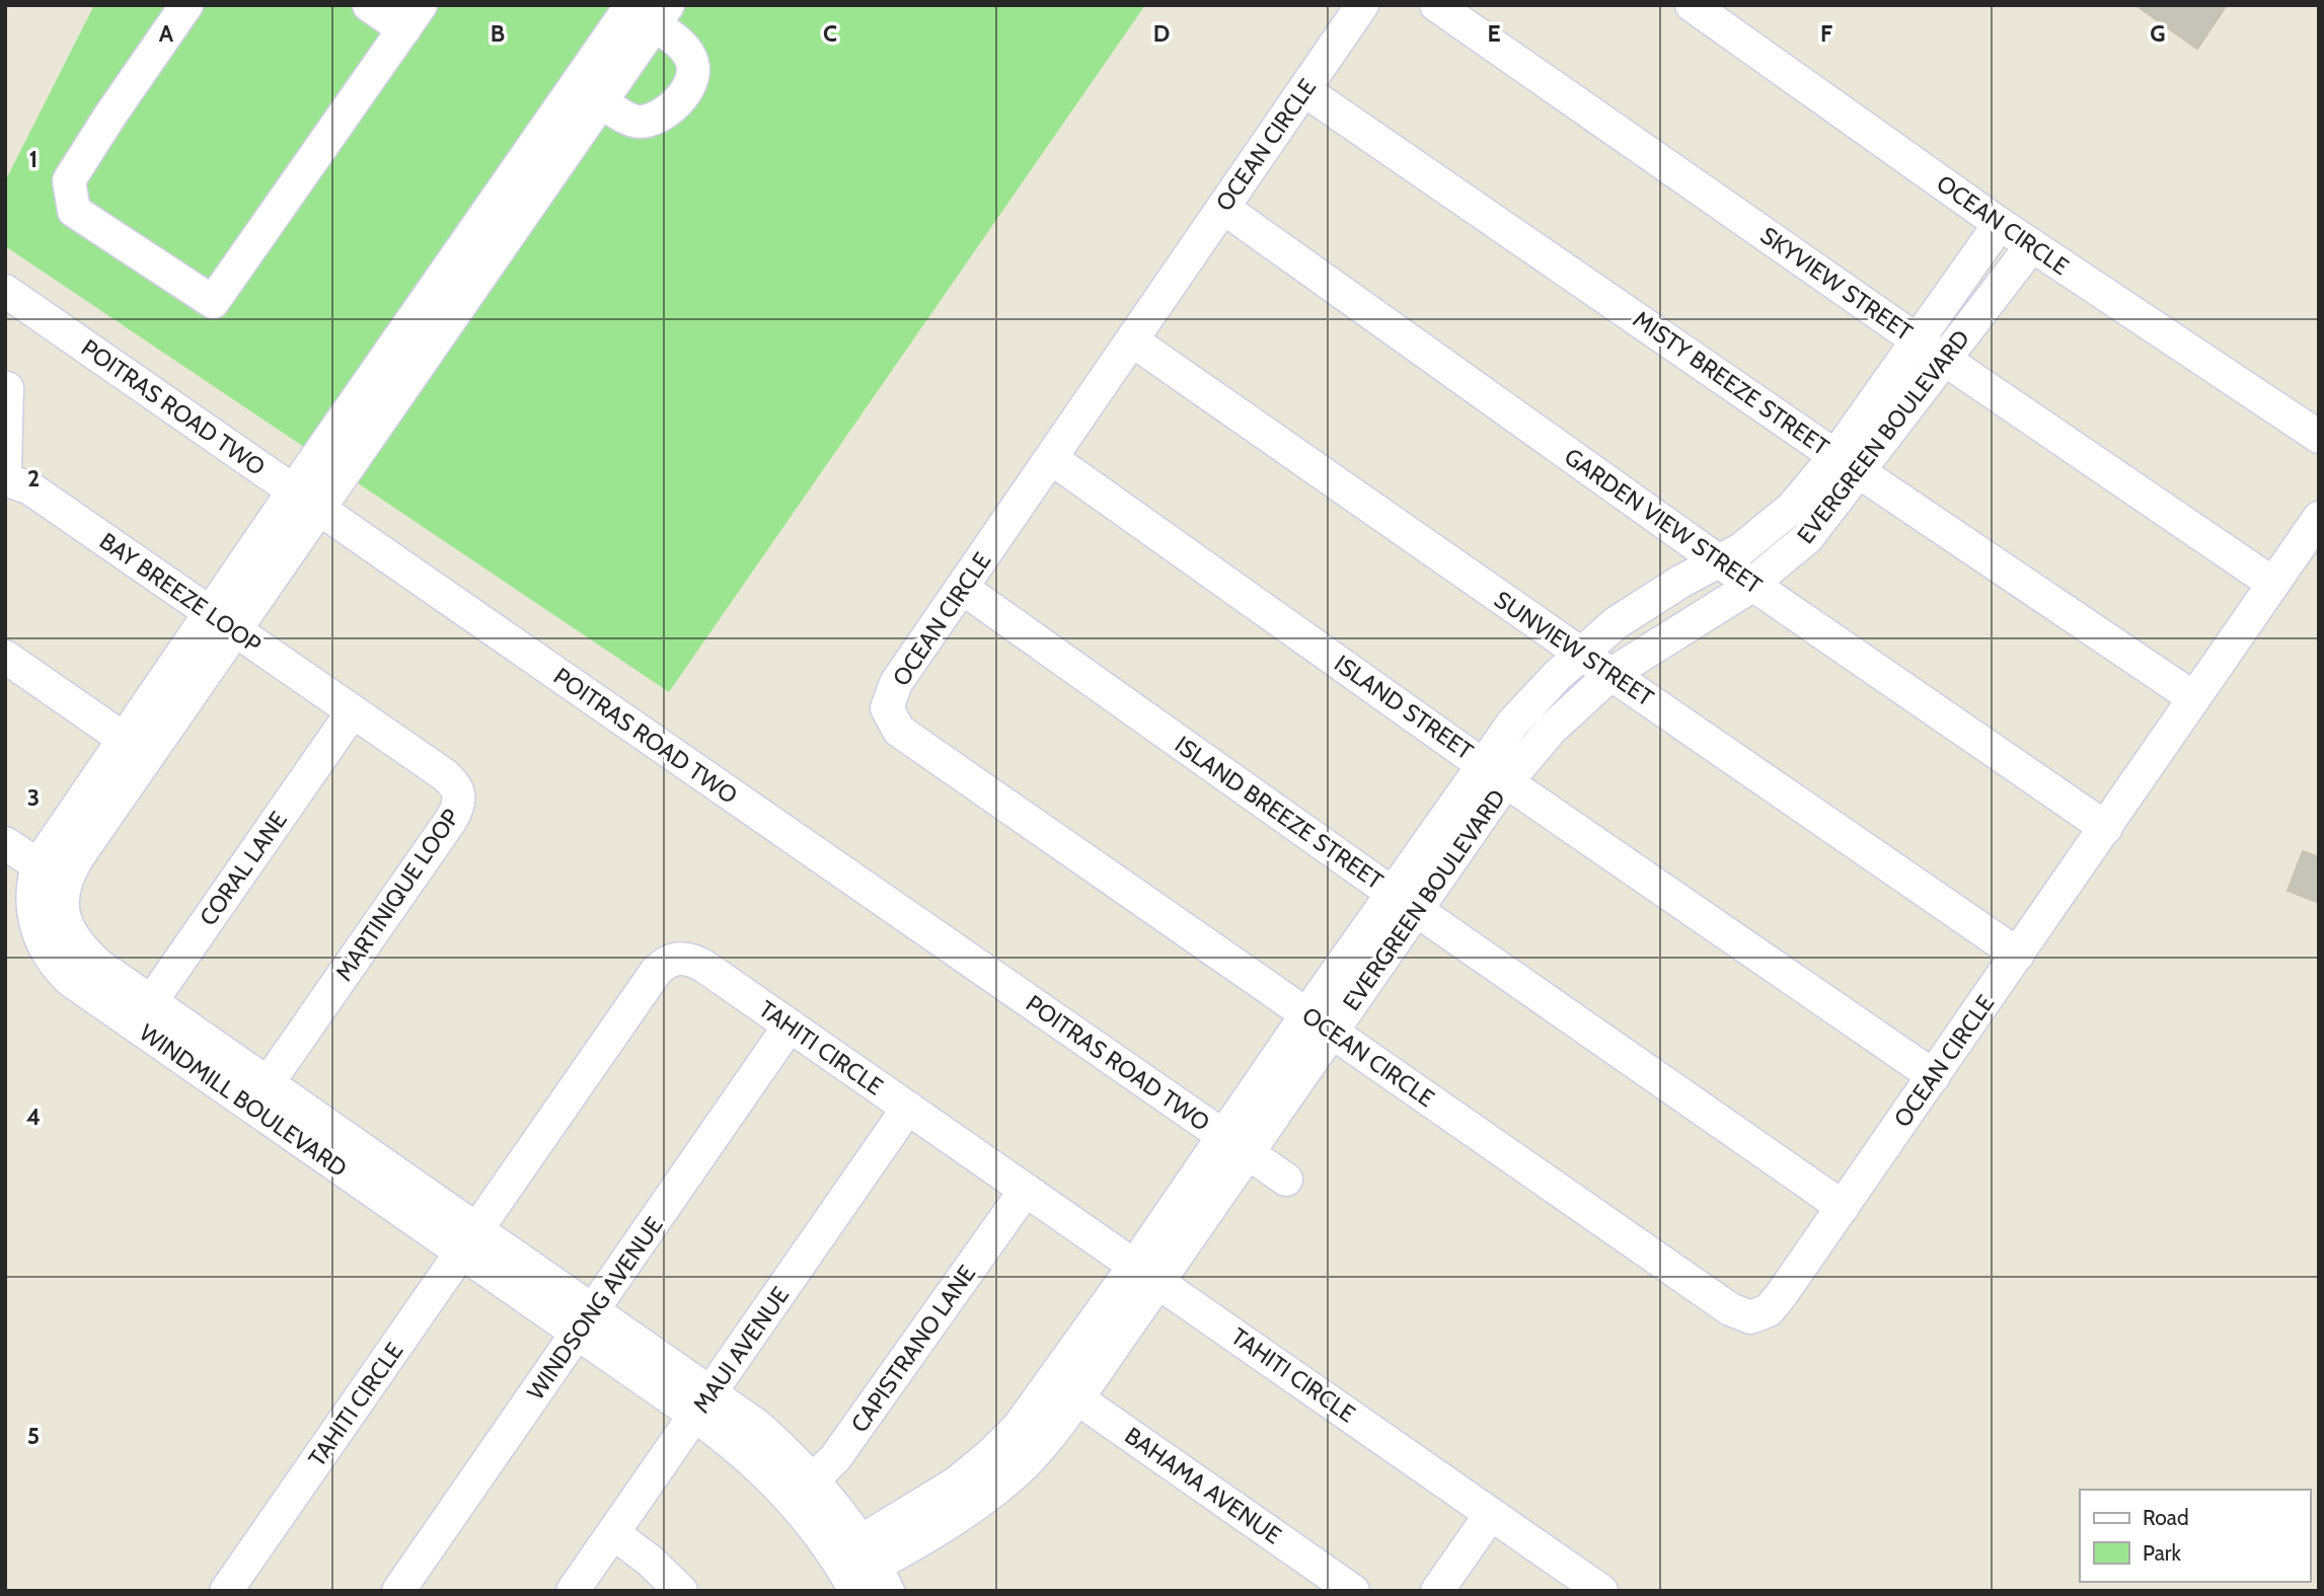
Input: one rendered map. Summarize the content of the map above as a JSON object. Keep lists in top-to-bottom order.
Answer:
{
  "streets": {
    "street": [
      "OCEAN CIRCLE",
      "SKYVIEW STREET",
      "MISTY BREEZE STREET",
      "POITRAS ROAD TWO",
      "EVERGREEN BOULEVARD",
      "GARDEN VIEW STREET",
      "BAY BREEZE LOOP",
      "SUNVIEW STREET",
      "ISLAND STREET",
      "ISLAND BREEZE STREET",
      "CORAL LANE",
      "MARTINIQUE LOOP",
      "TAHITI CIRCLE",
      "WINDMILL BOULEVARD",
      "WINDSONG AVENUE",
      "CAPISTRANO LANE",
      "MAUI AVENUE",
      "BAHAMA AVENUE"
    ]
  },
  "crossings": [
    ["OCEAN CIRCLE", "SKYVIEW STREET"],
    ["OCEAN CIRCLE", "MISTY BREEZE STREET"],
    ["OCEAN CIRCLE", "EVERGREEN BOULEVARD"],
    ["OCEAN CIRCLE", "GARDEN VIEW STREET"],
    ["OCEAN CIRCLE", "SUNVIEW STREET"],
    ["OCEAN CIRCLE", "ISLAND STREET"],
    ["OCEAN CIRCLE", "ISLAND BREEZE STREET"],
    ["SKYVIEW STREET", "EVERGREEN BOULEVARD"],
    ["MISTY BREEZE STREET", "EVERGREEN BOULEVARD"],
    ["POITRAS ROAD TWO", "EVERGREEN BOULEVARD"],
    ["POITRAS ROAD TWO", "WINDMILL BOULEVARD"],
    ["EVERGREEN BOULEVARD", "GARDEN VIEW STREET"],
    ["EVERGREEN BOULEVARD", "SUNVIEW STREET"],
    ["EVERGREEN BOULEVARD", "ISLAND STREET"],
    ["EVERGREEN BOULEVARD", "ISLAND BREEZE STREET"],
    ["EVERGREEN BOULEVARD", "TAHITI CIRCLE"],
    ["EVERGREEN BOULEVARD", "WINDMILL BOULEVARD"],
    ["EVERGREEN BOULEVARD", "BAHAMA AVENUE"],
    ["BAY BREEZE LOOP", "CORAL LANE"],
    ["BAY BREEZE LOOP", "MARTINIQUE LOOP"],
    ["BAY BREEZE LOOP", "WINDMILL BOULEVARD"],
    ["CORAL LANE", "MARTINIQUE LOOP"],
    ["CORAL LANE", "WINDMILL BOULEVARD"],
    ["MARTINIQUE LOOP", "WINDMILL BOULEVARD"],
    ["TAHITI CIRCLE", "WINDMILL BOULEVARD"],
    ["TAHITI CIRCLE", "WINDSONG AVENUE"],
    ["TAHITI CIRCLE", "CAPISTRANO LANE"],
    ["TAHITI CIRCLE", "MAUI AVENUE"],
    ["WINDMILL BOULEVARD", "WINDSONG AVENUE"],
    ["WINDMILL BOULEVARD", "CAPISTRANO LANE"],
    ["WINDMILL BOULEVARD", "MAUI AVENUE"]
  ],
  "legend": ["Road", "Park"],
  "grid": {
    "columns": [
      "A",
      "B",
      "C",
      "D",
      "E",
      "F",
      "G"
    ],
    "rows": [
      "1",
      "2",
      "3",
      "4",
      "5"
    ]
  }
}
